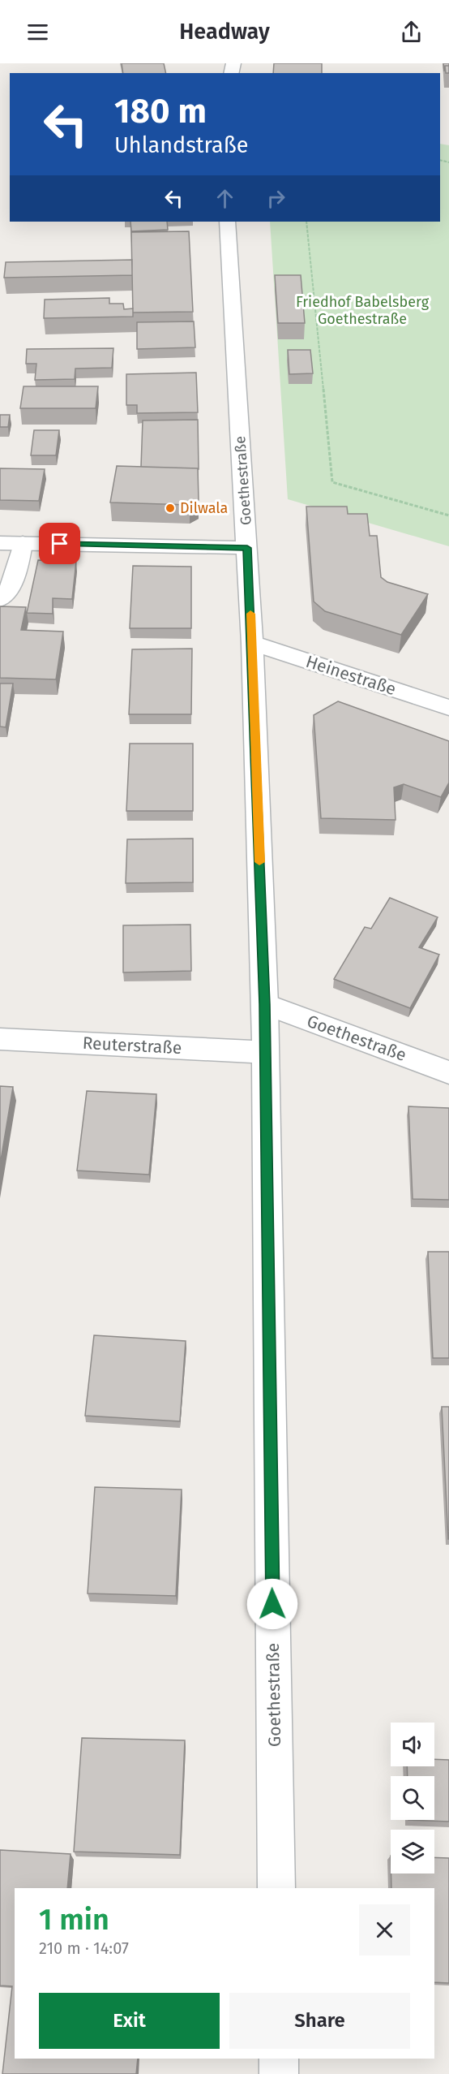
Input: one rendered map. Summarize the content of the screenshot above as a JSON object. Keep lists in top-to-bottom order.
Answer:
{
  "streets": {
    "street": ["Goethestraße", "Heinestraße", "Reuterstraße"]
  },
  "crossings": [
    ["Goethestraße", "Heinestraße"],
    ["Goethestraße", "Reuterstraße"]
  ],
  "parks": ["Friedhof Babelsberg Goethestraße"],
  "places": ["Dilwala"],
  "page": {
    "header": "Headway",
    "turn": ["180 m", "Uhlandstraße"],
    "heading": ["1 min", "210 m · 14:07"],
    "buttons": ["Exit", "Share"]
  }
}
